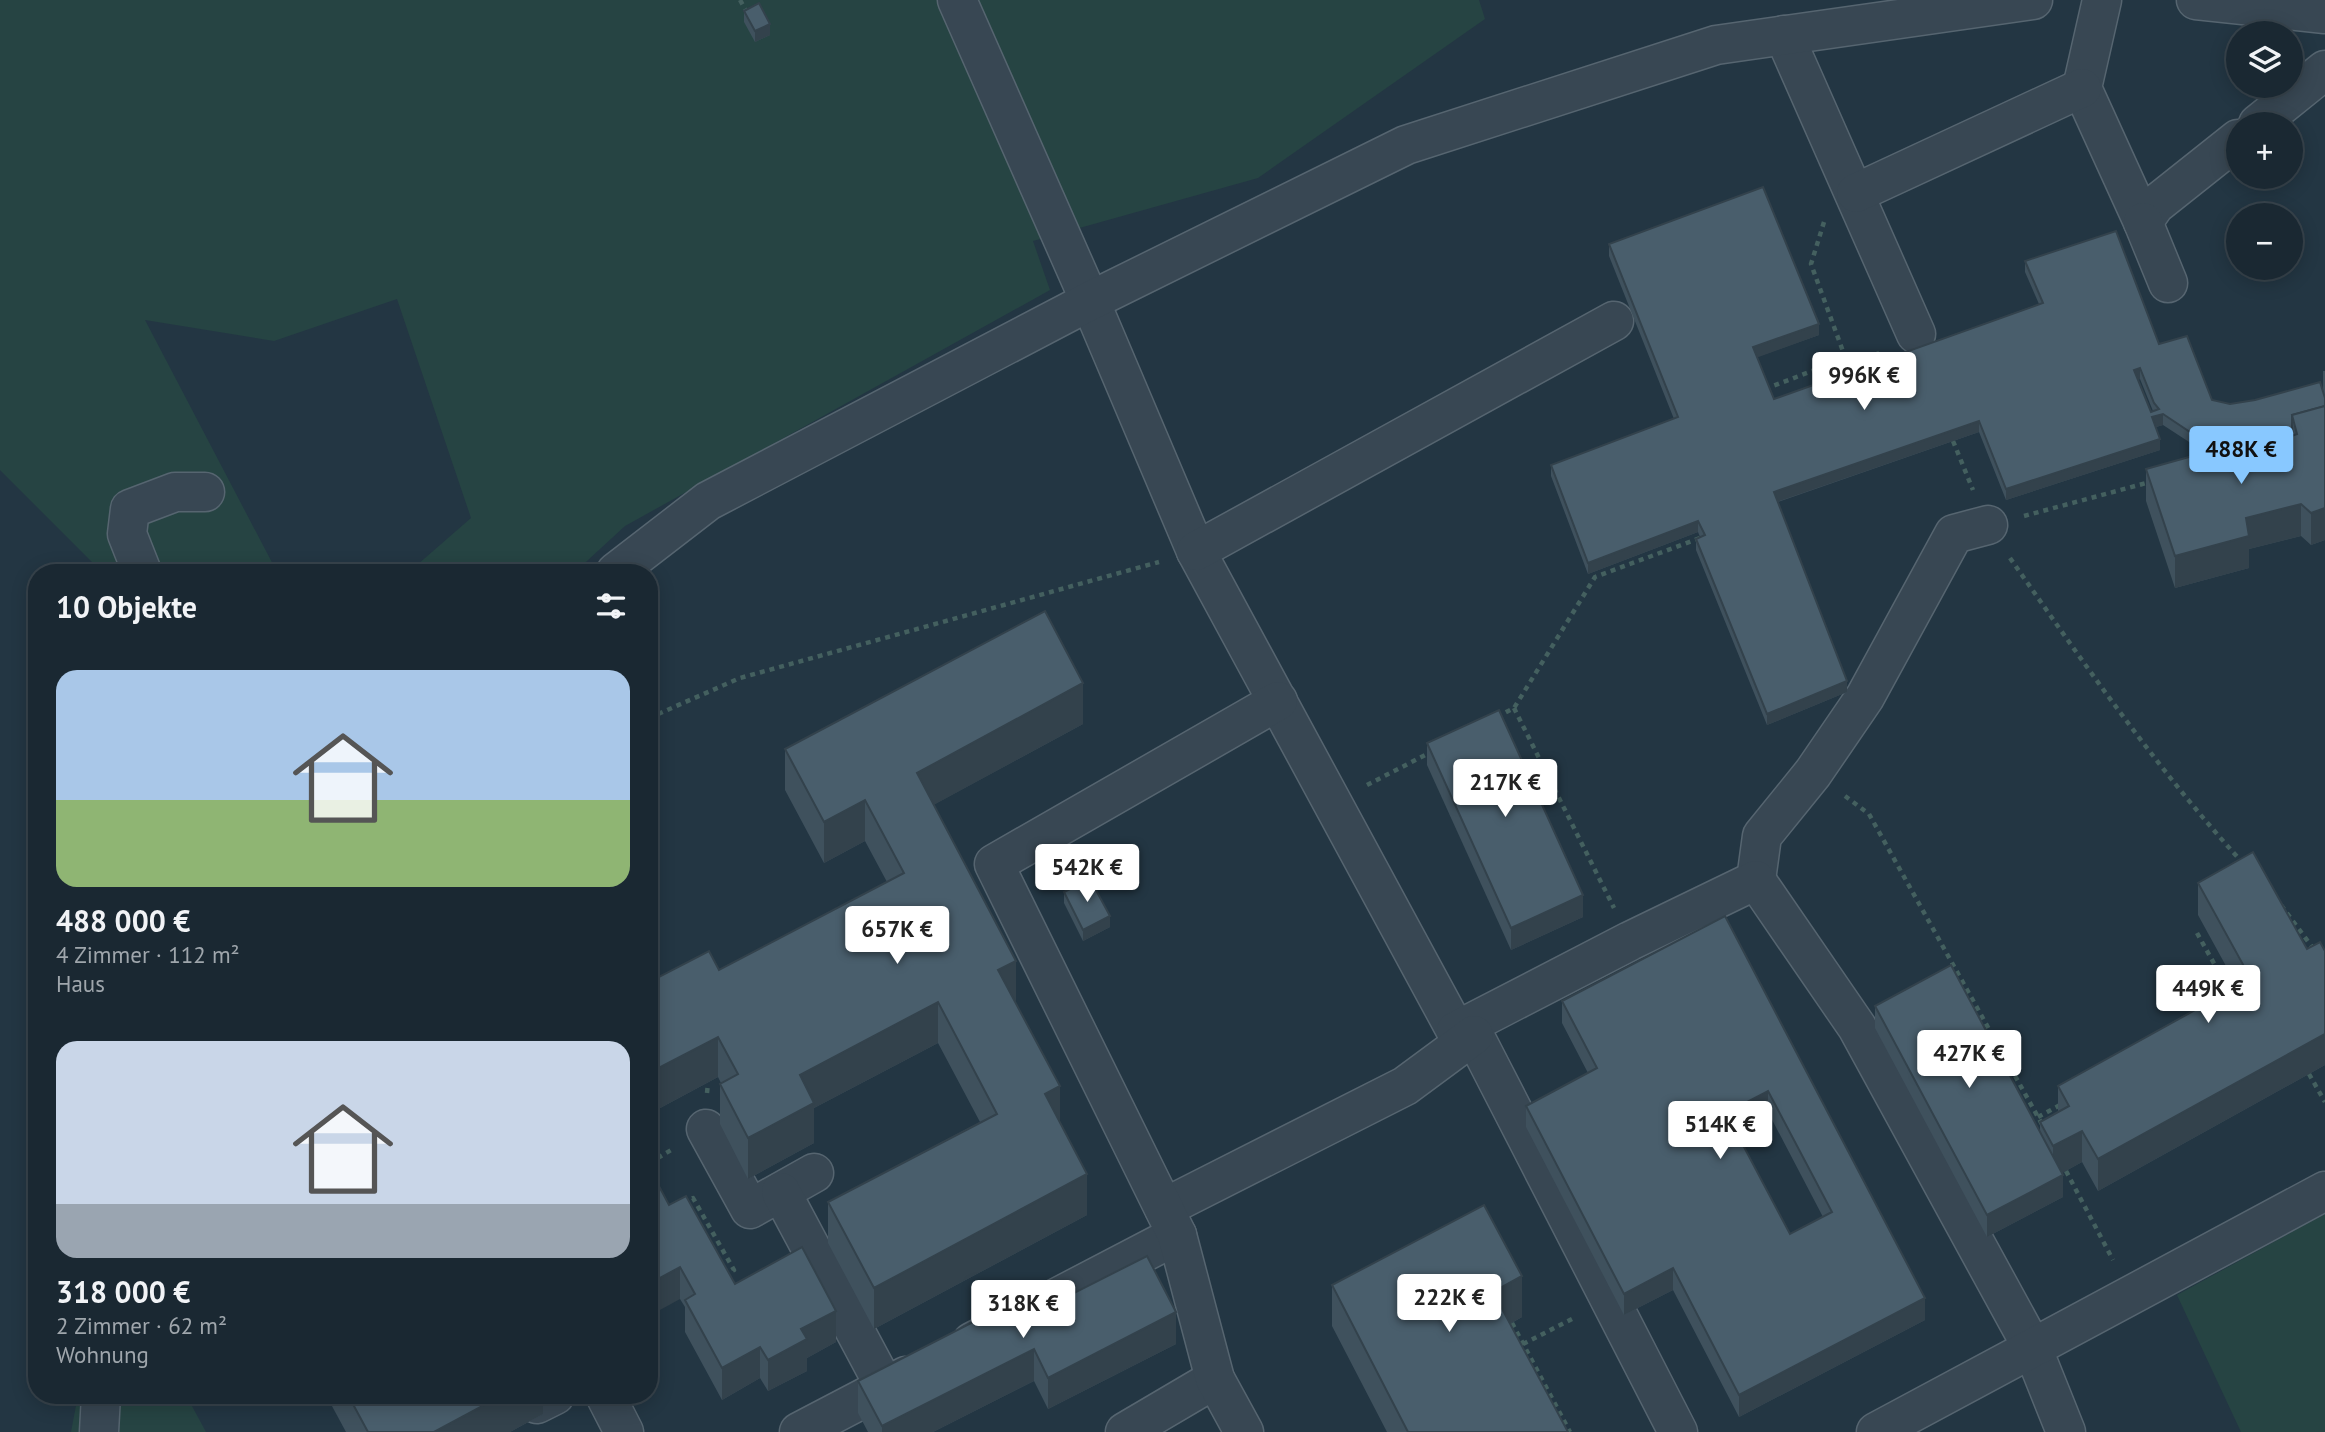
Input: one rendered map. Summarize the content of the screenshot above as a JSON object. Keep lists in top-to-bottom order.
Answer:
{
  "page": {
    "map_buttons": ["+", "−"],
    "price": [
      "996K €",
      "488K €",
      "217K €",
      "542K €",
      "657K €",
      "449K €",
      "427K €",
      "514K €",
      "222K €",
      "318K €"
    ],
    "heading": "10 Objekte",
    "list": [
      {
        "name": "488 000 €",
        "note": "4 Zimmer · 112 m² · Haus"
      },
      {
        "name": "318 000 €",
        "note": "2 Zimmer · 62 m² · Wohnung"
      }
    ]
  }
}
